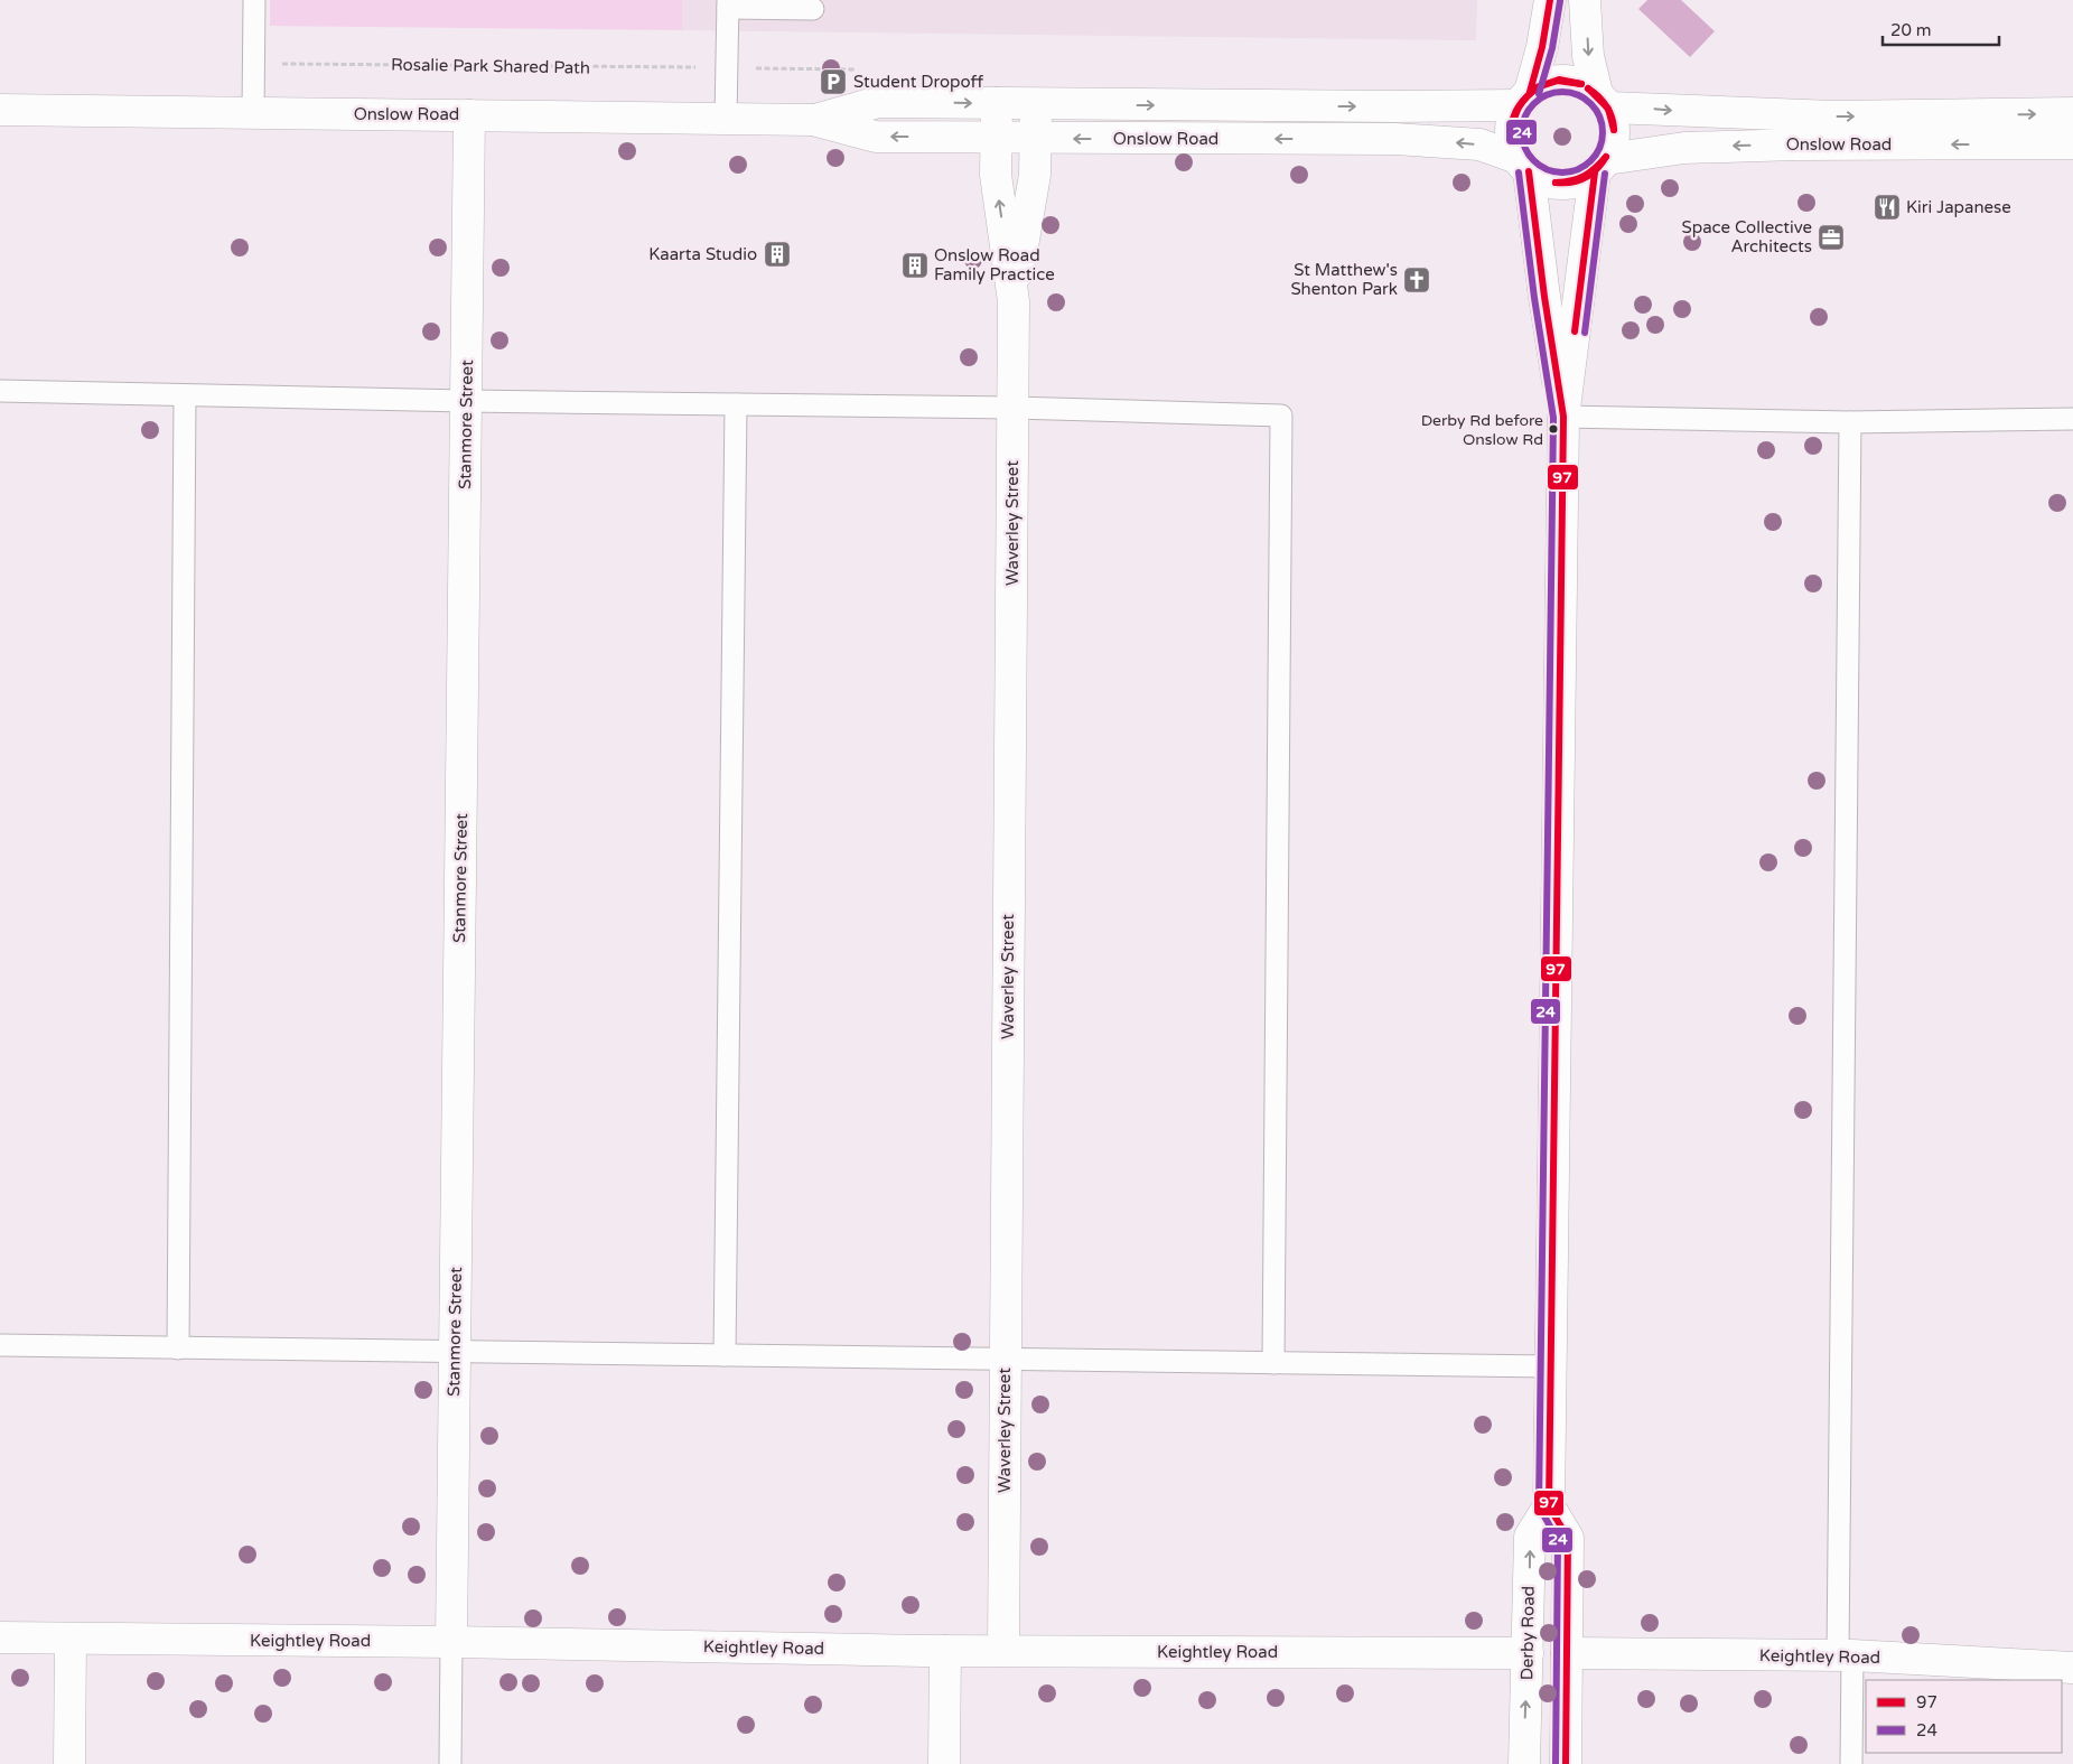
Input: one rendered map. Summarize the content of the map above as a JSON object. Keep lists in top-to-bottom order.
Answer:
{
  "streets": {
    "street": [
      "Onslow Road",
      "Stanmore Street",
      "Waverley Street",
      "Derby Road",
      "Keightley Road"
    ],
    "path": ["Rosalie Park Shared Path"]
  },
  "crossings": [
    ["Onslow Road", "Stanmore Street"],
    ["Onslow Road", "Waverley Street"],
    ["Stanmore Street", "Keightley Road"],
    ["Waverley Street", "Keightley Road"],
    ["Derby Road", "Keightley Road"]
  ],
  "places": {
    "parking": ["Student Dropoff"],
    "restaurant": ["Kiri Japanese"],
    "office": ["Space Collective Architects"],
    "building": ["Kaarta Studio", "Onslow Road Family Practice"],
    "church": ["St Matthew's Shenton Park"],
    "other": ["Derby Rd before Onslow Rd"]
  },
  "lines": ["transit line 97", "transit line 24"],
  "legend": ["97", "24"],
  "scale_bar": "20 m"
}
